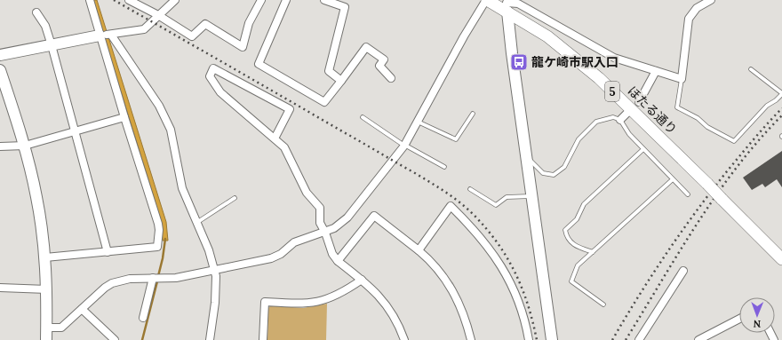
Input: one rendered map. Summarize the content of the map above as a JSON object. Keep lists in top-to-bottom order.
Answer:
{
  "streets": {
    "main road": ["5", "ほたる通り"]
  },
  "places": {
    "bus stop": ["龍ケ崎市駅入口"]
  },
  "north": "bottom"
}
